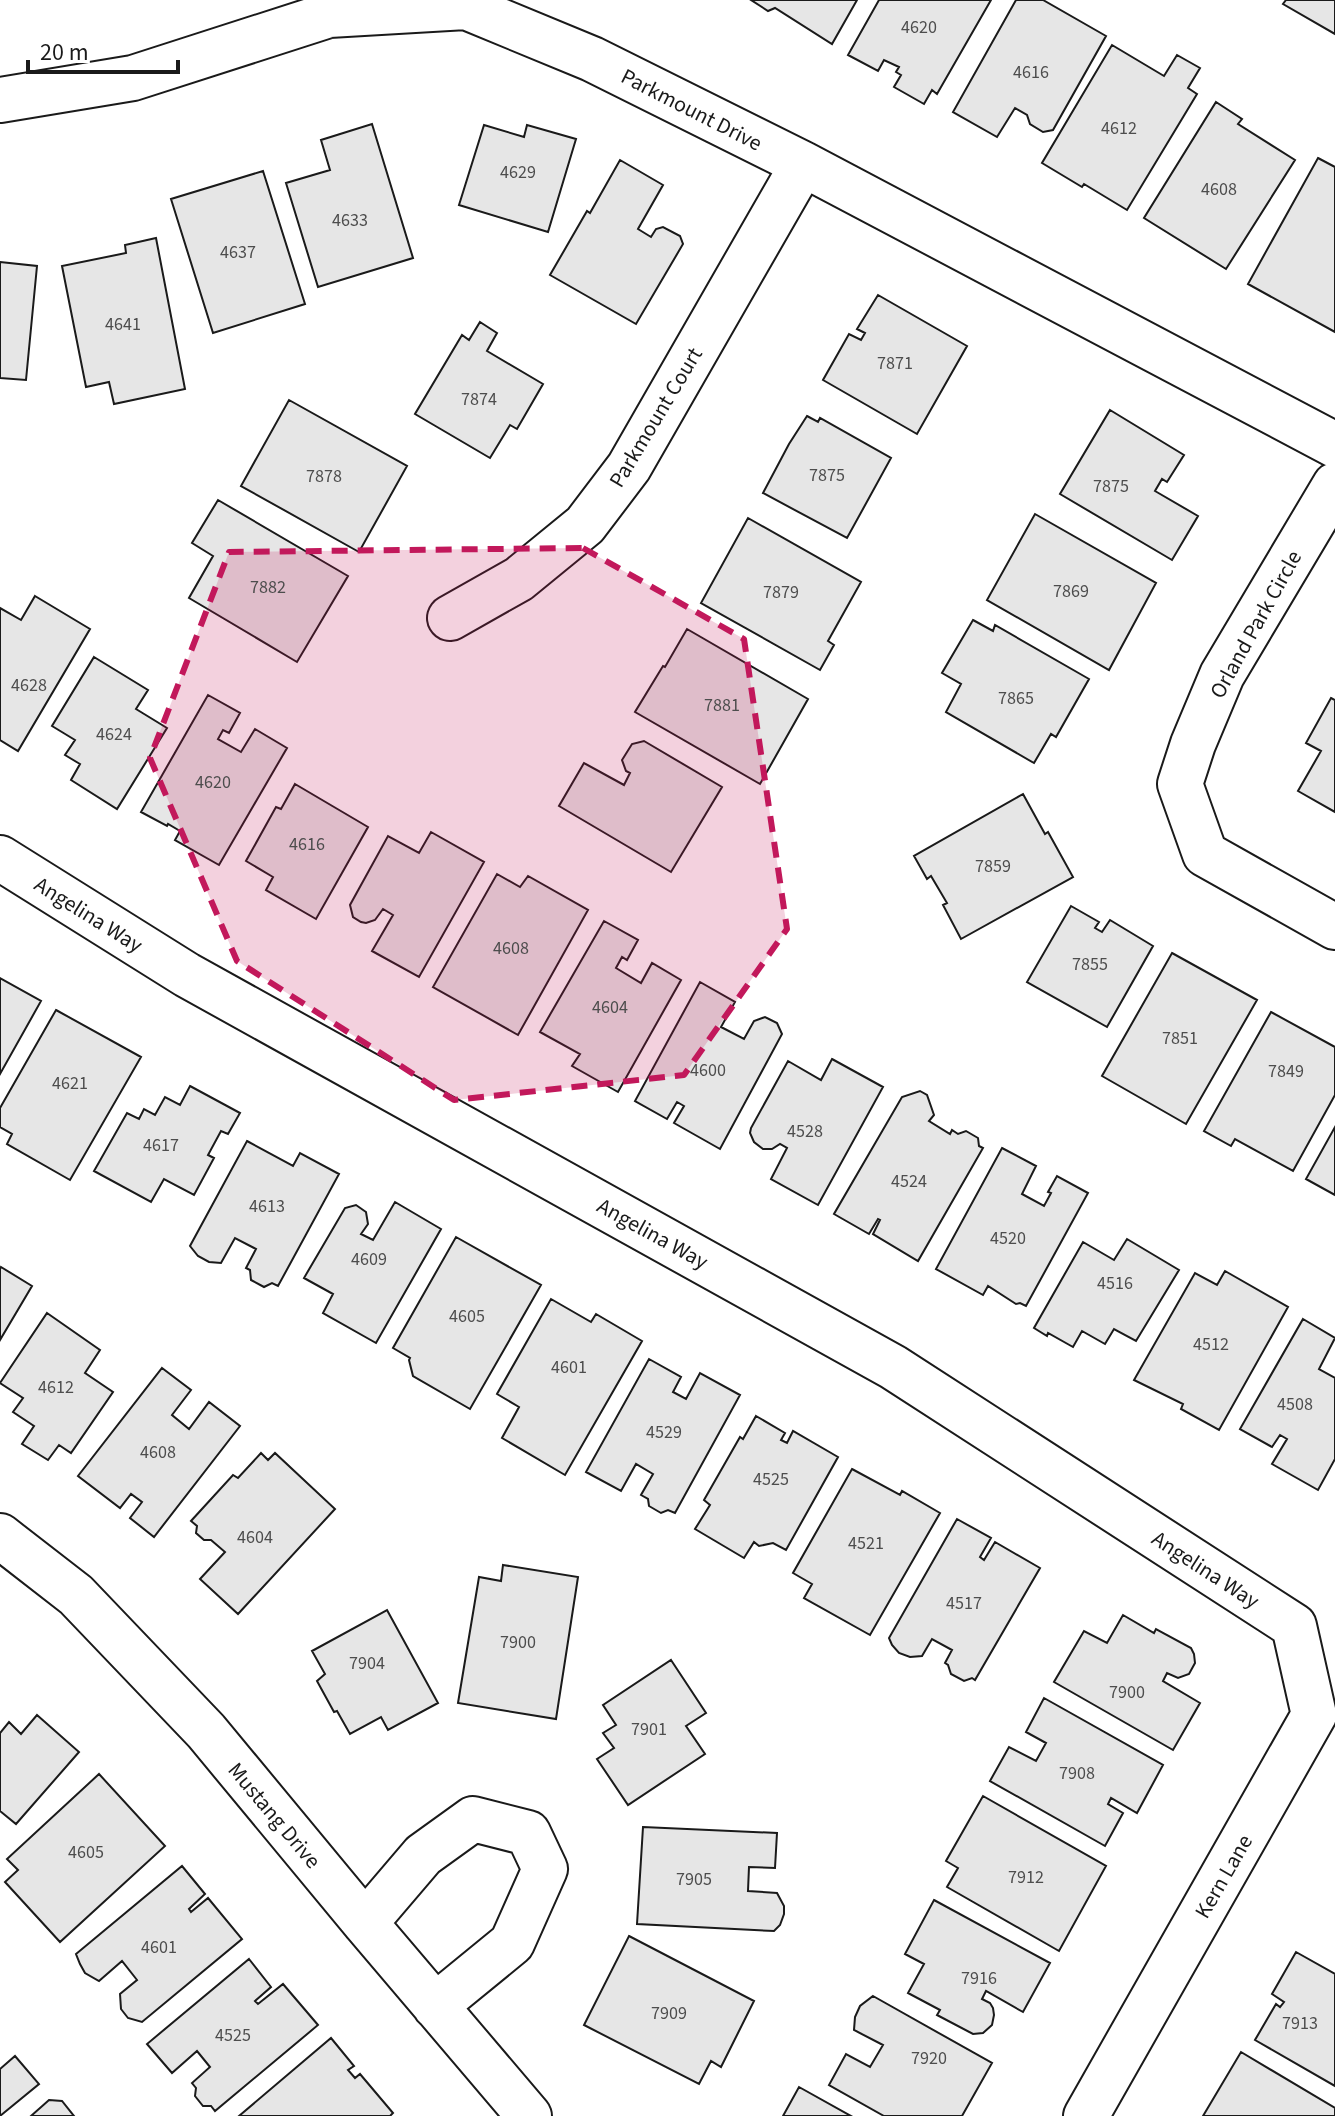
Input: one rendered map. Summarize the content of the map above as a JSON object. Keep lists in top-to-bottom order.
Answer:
{
  "streets": {
    "street": [
      "Parkmount Drive",
      "Parkmount Court",
      "Orland Park Circle",
      "Angelina Way",
      "Mustang Drive",
      "Kern Lane"
    ]
  },
  "crossings": [
    ["Parkmount Drive", "Parkmount Court"],
    ["Angelina Way", "Kern Lane"]
  ],
  "house_numbers": [
    "4620",
    "4616",
    "4612",
    "4629",
    "4608",
    "4633",
    "4637",
    "4641",
    "7871",
    "7874",
    "7875",
    "7878",
    "7875",
    "7882",
    "7869",
    "7879",
    "4628",
    "7865",
    "7881",
    "4624",
    "4620",
    "4616",
    "7859",
    "4608",
    "7855",
    "4604",
    "7851",
    "4600",
    "7849",
    "4621",
    "4528",
    "4617",
    "4524",
    "4613",
    "4520",
    "4609",
    "4516",
    "4605",
    "4512",
    "4601",
    "4612",
    "4508",
    "4529",
    "4608",
    "4525",
    "4604",
    "4521",
    "4517",
    "7900",
    "7904",
    "7900",
    "7901",
    "7908",
    "4605",
    "7912",
    "7905",
    "4601",
    "7916",
    "7909",
    "7913",
    "4525",
    "7920"
  ],
  "scale_bar": "20 m"
}
